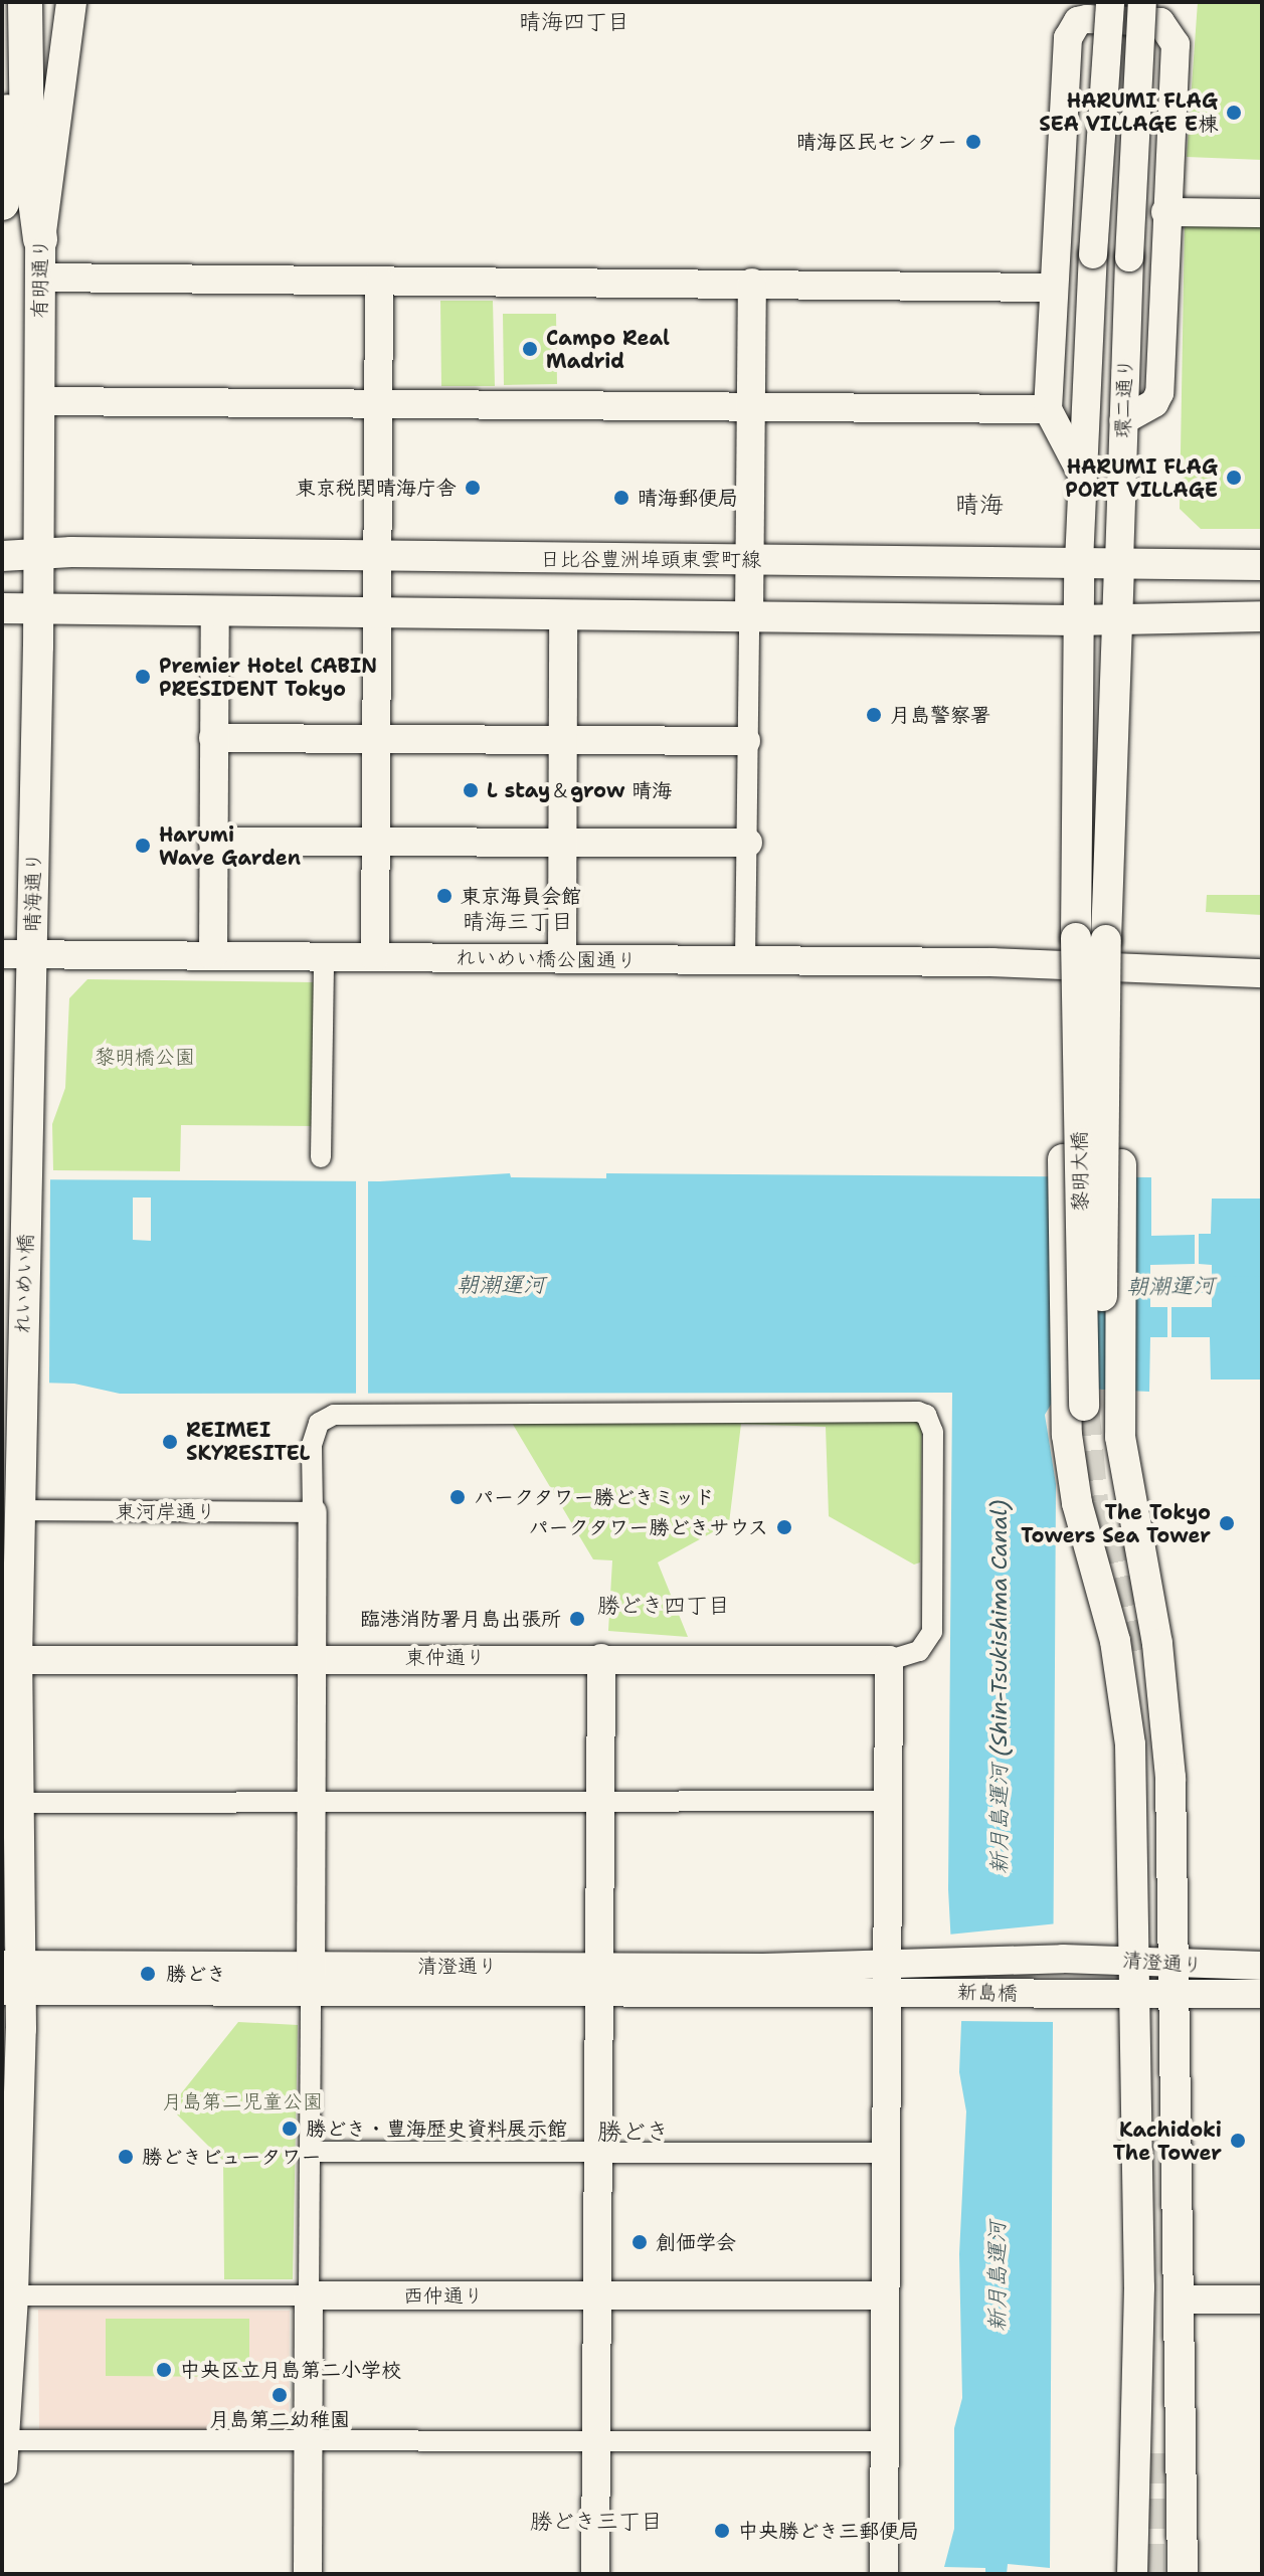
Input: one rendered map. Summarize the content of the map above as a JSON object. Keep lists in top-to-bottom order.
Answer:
{
  "streets": {
    "main road": [
      "有明通り",
      "環二通り",
      "日比谷豊洲埠頭東雲町線",
      "晴海通り",
      "黎明大橋",
      "れいめい橋"
    ],
    "street": [
      "れいめい橋公園通り",
      "東河岸通り",
      "東仲通り",
      "清澄通り",
      "新島橋",
      "西仲通り"
    ]
  },
  "crossings": [
    ["有明通り", "日比谷豊洲埠頭東雲町線"],
    ["有明通り", "晴海通り"],
    ["環二通り", "日比谷豊洲埠頭東雲町線"],
    ["環二通り", "れいめい橋公園通り"],
    ["環二通り", "黎明大橋"],
    ["日比谷豊洲埠頭東雲町線", "晴海通り"],
    ["晴海通り", "れいめい橋公園通り"],
    ["晴海通り", "れいめい橋"],
    ["れいめい橋公園通り", "黎明大橋"],
    ["れいめい橋", "東河岸通り"],
    ["清澄通り", "新島橋"]
  ],
  "districts": [
    "晴海四丁目",
    "晴海",
    "晴海三丁目",
    "勝どき四丁目",
    "勝どき",
    "勝どき三丁目"
  ],
  "water": ["朝潮運河", "新月島運河 (Shin-Tsukishima Canal)", "新月島運河"],
  "parks": ["黎明橋公園", "月島第二児童公園"],
  "places": [
    "HARUMI FLAG SEA VILLAGE E棟",
    "晴海区民センター",
    "Campo Real Madrid",
    "HARUMI FLAG PORT VILLAGE",
    "東京税関晴海庁舎",
    "晴海郵便局",
    "Premier Hotel CABIN PRESIDENT Tokyo",
    "月島警察署",
    "L stay＆grow 晴海",
    "Harumi Wave Garden",
    "東京海員会館",
    "REIMEI SKYRESITEL",
    "パークタワー勝どきミッド",
    "The Tokyo Towers Sea Tower",
    "パークタワー勝どきサウス",
    "臨港消防署月島出張所",
    "勝どき",
    "勝どき・豊海歴史資料展示館",
    "Kachidoki The Tower",
    "勝どきビュータワー",
    "創価学会",
    "中央区立月島第二小学校",
    "月島第二幼稚園",
    "中央勝どき三郵便局"
  ]
}
